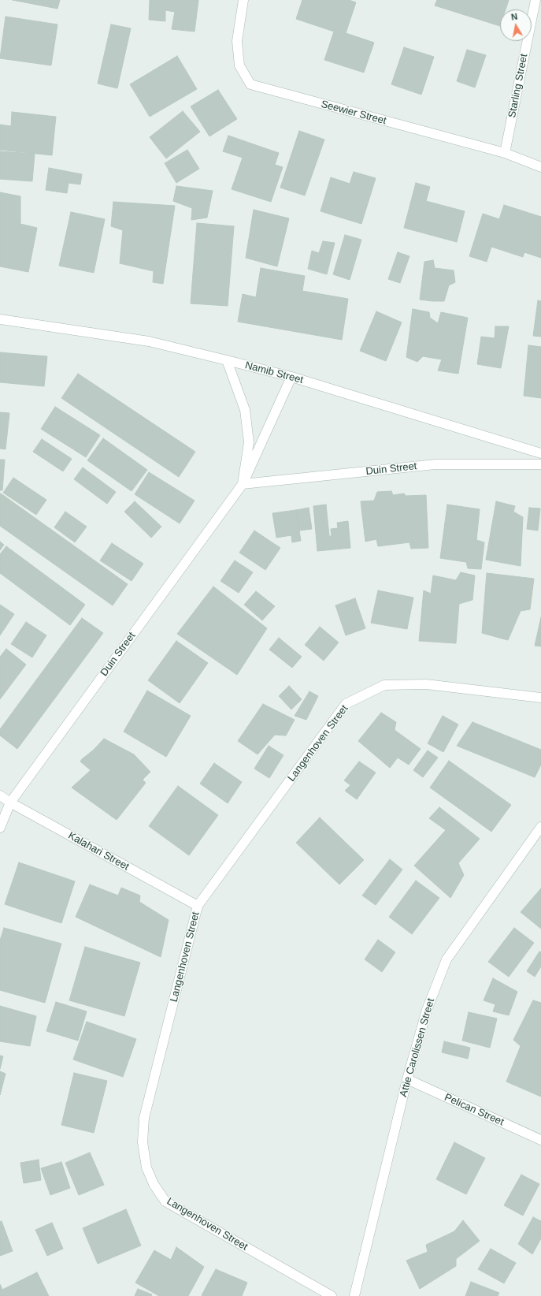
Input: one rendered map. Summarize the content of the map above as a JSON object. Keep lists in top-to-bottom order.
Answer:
{
  "streets": {
    "street": [
      "Starling Street",
      "Seewier Street",
      "Namib Street",
      "Duin Street",
      "Langenhoven Street",
      "Kalahari Street",
      "Attie Carolissen Street",
      "Pelican Street"
    ]
  },
  "crossings": [
    ["Starling Street", "Seewier Street"],
    ["Namib Street", "Duin Street"],
    ["Duin Street", "Kalahari Street"],
    ["Langenhoven Street", "Kalahari Street"],
    ["Attie Carolissen Street", "Pelican Street"]
  ],
  "north": "top"
}
